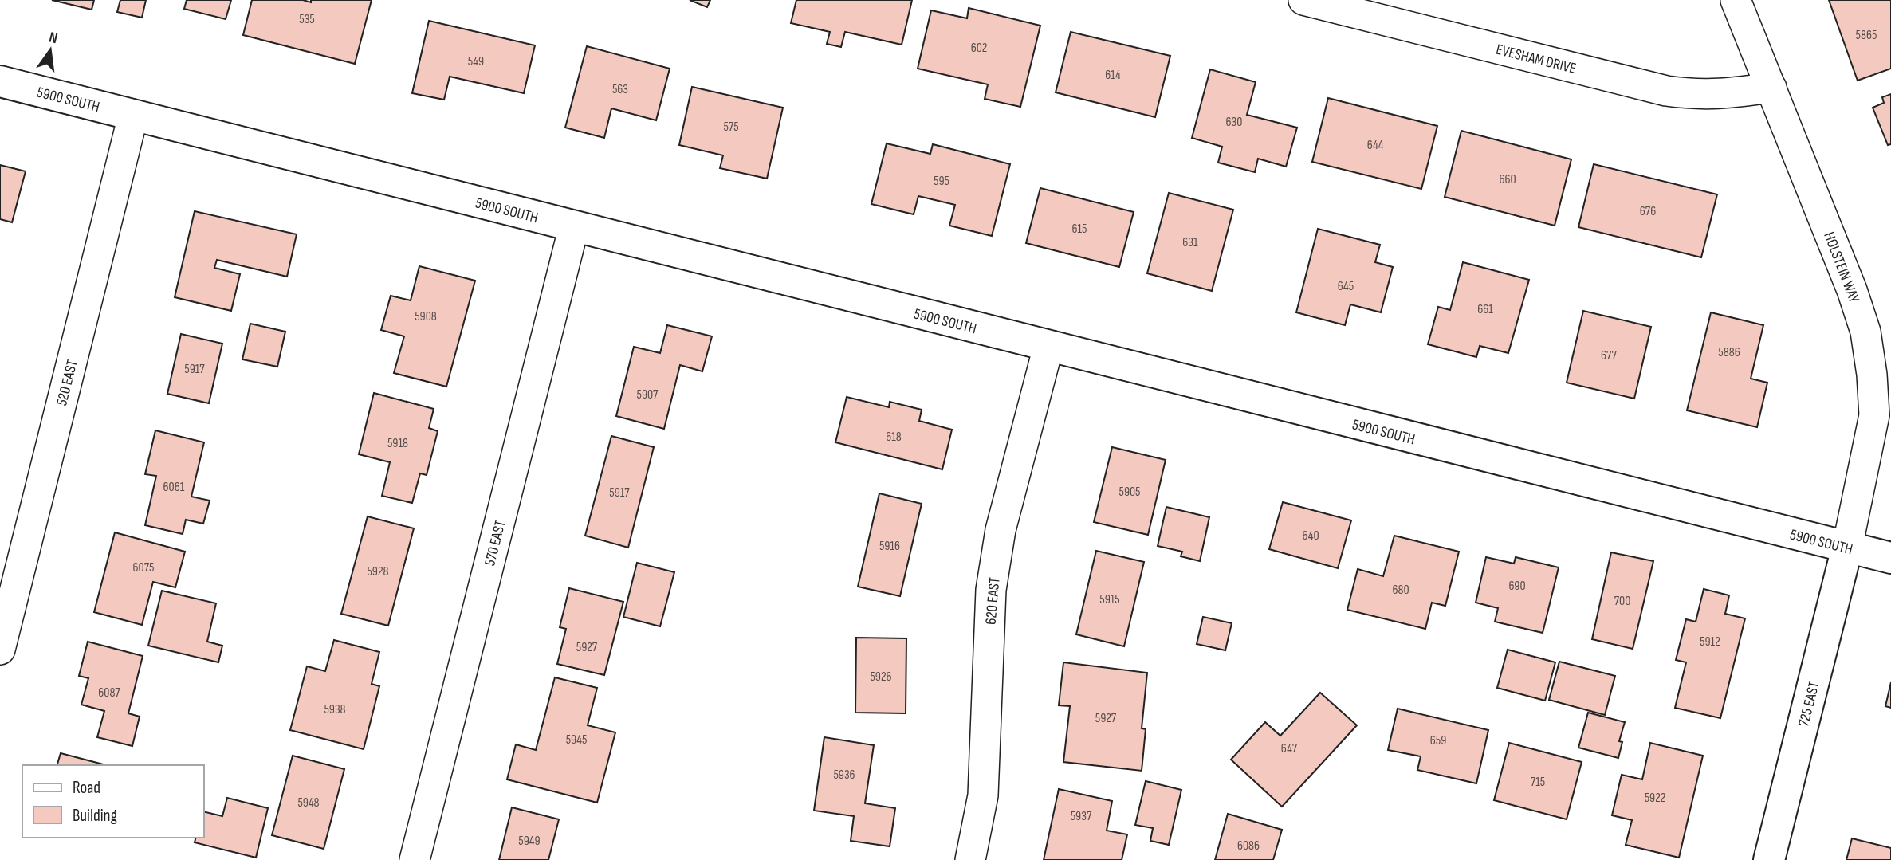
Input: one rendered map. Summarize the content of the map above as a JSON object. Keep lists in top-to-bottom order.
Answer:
{
  "streets": {
    "main road": ["5900 SOUTH", "725 EAST"],
    "street": [
      "EVESHAM DRIVE",
      "HOLSTEIN WAY",
      "520 EAST",
      "570 EAST",
      "620 EAST"
    ]
  },
  "crossings": [
    ["EVESHAM DRIVE", "HOLSTEIN WAY"],
    ["5900 SOUTH", "HOLSTEIN WAY"],
    ["5900 SOUTH", "520 EAST"],
    ["5900 SOUTH", "570 EAST"],
    ["5900 SOUTH", "620 EAST"],
    ["5900 SOUTH", "725 EAST"],
    ["HOLSTEIN WAY", "725 EAST"]
  ],
  "house_numbers": [
    "535",
    "5865",
    "602",
    "549",
    "614",
    "563",
    "630",
    "575",
    "644",
    "660",
    "595",
    "676",
    "615",
    "631",
    "645",
    "661",
    "5908",
    "5886",
    "677",
    "5917",
    "5907",
    "618",
    "5918",
    "6061",
    "5905",
    "5917",
    "640",
    "5916",
    "6075",
    "5928",
    "690",
    "680",
    "5915",
    "700",
    "5912",
    "5927",
    "5926",
    "6087",
    "5938",
    "5927",
    "5945",
    "659",
    "647",
    "5936",
    "715",
    "5922",
    "5948",
    "5937",
    "5949",
    "6086"
  ],
  "legend": ["Road", "Building"],
  "north": "top"
}
